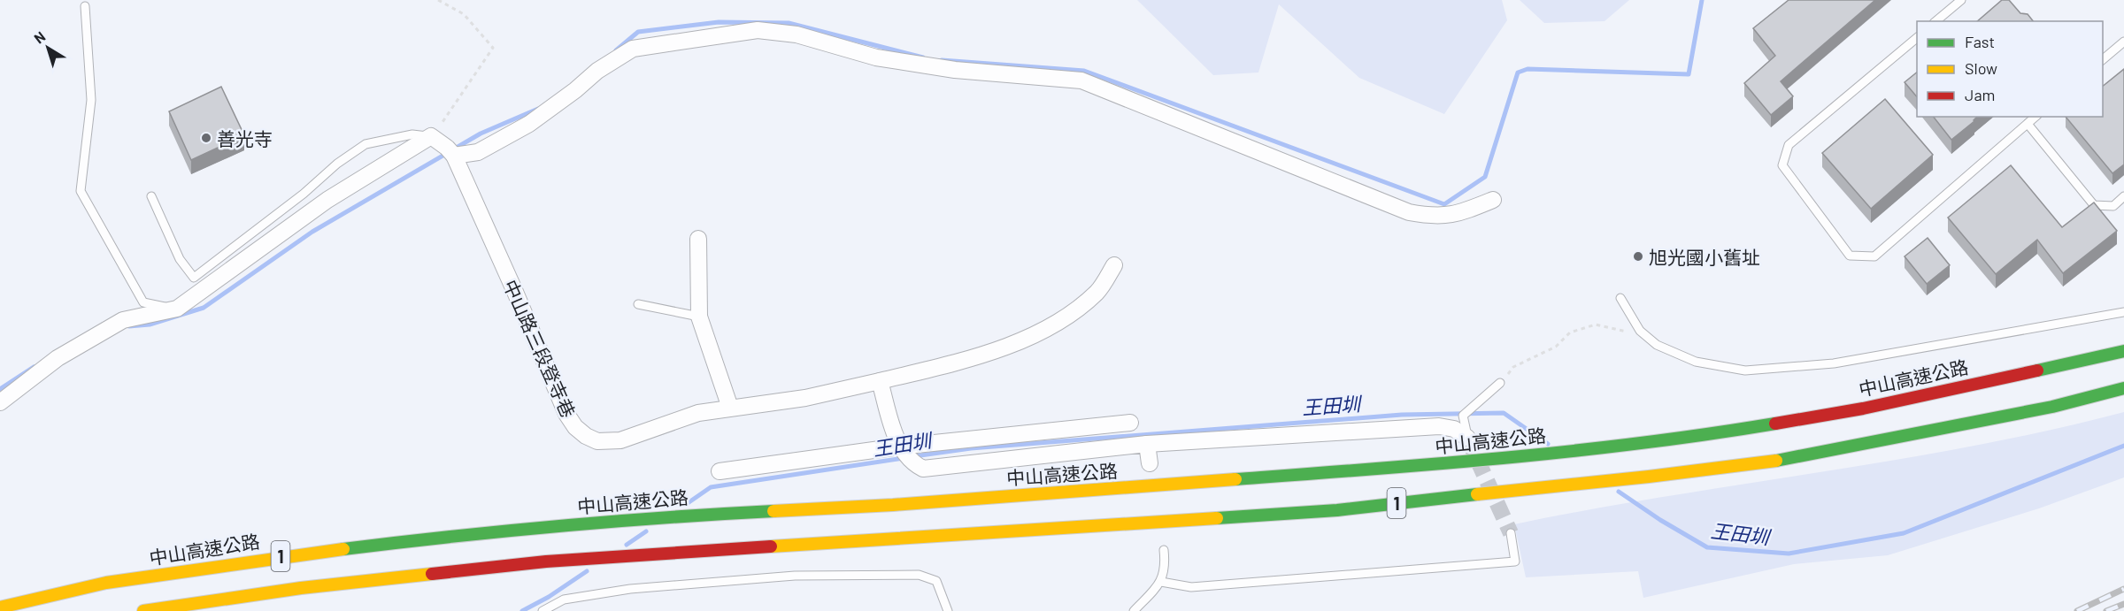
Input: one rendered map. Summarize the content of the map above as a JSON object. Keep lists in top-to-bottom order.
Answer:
{
  "streets": {
    "highway": ["中山高速公路", "1"],
    "street": ["中山路三段登寺巷"]
  },
  "water": ["王田圳"],
  "places": ["善光寺", "旭光國小舊址"],
  "legend": ["Fast", "Slow", "Jam"],
  "north": "top left"
}
